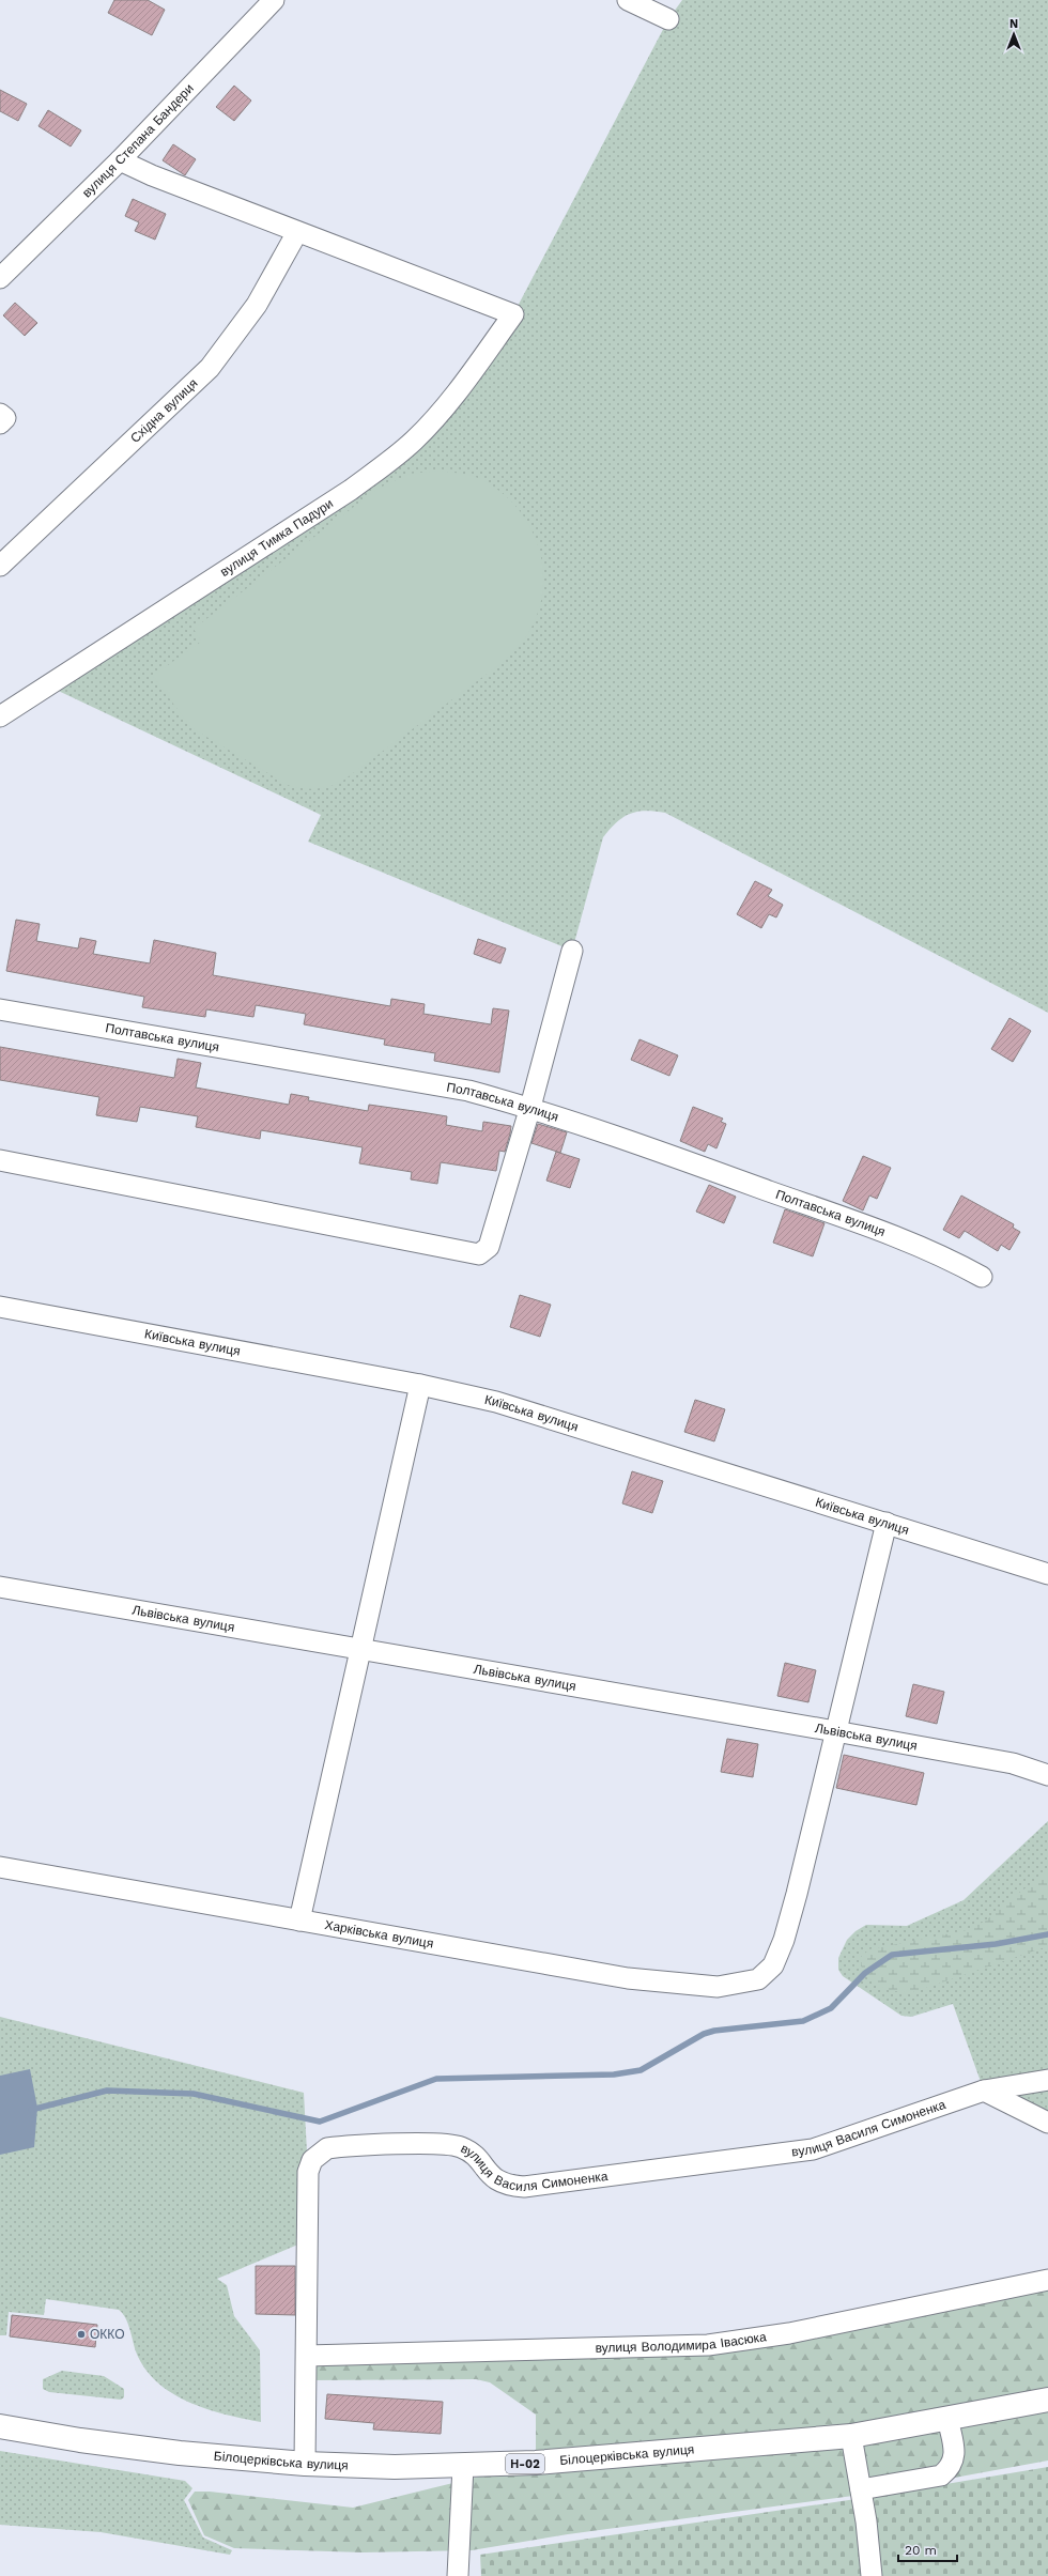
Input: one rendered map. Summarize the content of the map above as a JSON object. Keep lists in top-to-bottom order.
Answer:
{
  "streets": {
    "main road": ["Білоцерківська вулиця", "Н-02"],
    "street": [
      "вулиця Степана Бандери",
      "Східна вулиця",
      "вулиця Тимка Падури",
      "Полтавська вулиця",
      "Київська вулиця",
      "Львівська вулиця",
      "Харківська вулиця",
      "вулиця Василя Симоненка",
      "вулиця Володимира Івасюка"
    ]
  },
  "crossings": [
    ["Східна вулиця", "вулиця Тимка Падури"],
    ["Львівська вулиця", "Харківська вулиця"],
    ["вулиця Василя Симоненка", "вулиця Володимира Івасюка"],
    ["вулиця Василя Симоненка", "Білоцерківська вулиця"]
  ],
  "places": ["ОККО"],
  "scale_bar": "20 m",
  "north": "top"
}
